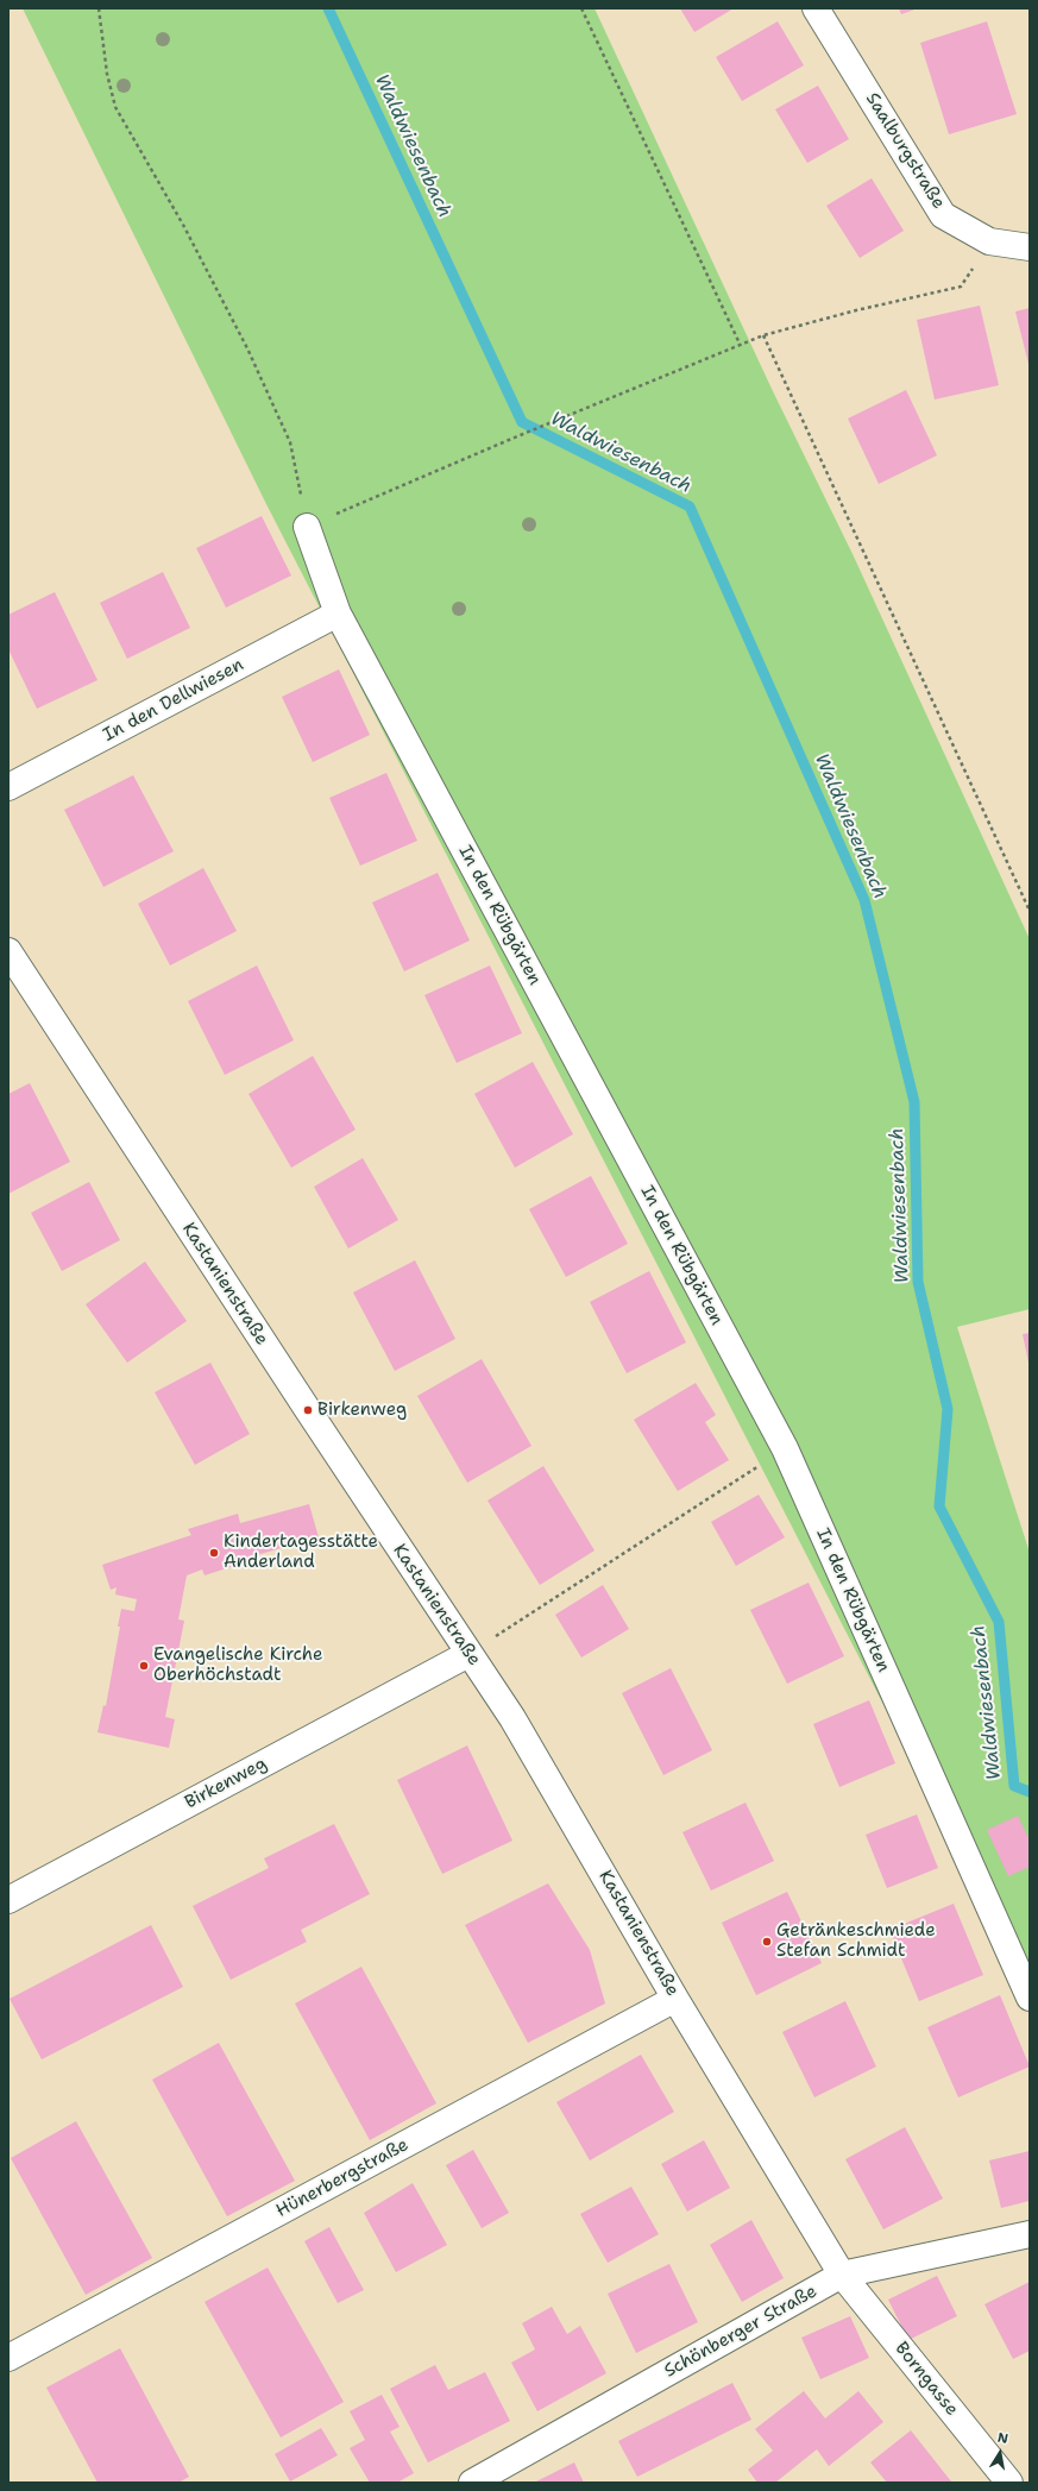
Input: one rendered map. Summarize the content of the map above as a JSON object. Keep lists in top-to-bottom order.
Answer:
{
  "streets": {
    "street": [
      "Saalburgstraße",
      "In den Dellwiesen",
      "In den Rübgärten",
      "Kastanienstraße",
      "Birkenweg",
      "Hünerbergstraße",
      "Schönberger Straße",
      "Borngasse"
    ]
  },
  "crossings": [
    ["In den Dellwiesen", "In den Rübgärten"],
    ["Kastanienstraße", "Birkenweg"],
    ["Kastanienstraße", "Hünerbergstraße"],
    ["Kastanienstraße", "Schönberger Straße"],
    ["Kastanienstraße", "Borngasse"],
    ["Schönberger Straße", "Borngasse"]
  ],
  "water": ["Waldwiesenbach"],
  "places": [
    "Birkenweg",
    "Kindertagesstätte Anderland",
    "Evangelische Kirche Oberhöchstadt",
    "Getränkeschmiede Stefan Schmidt"
  ],
  "north": "top"
}
